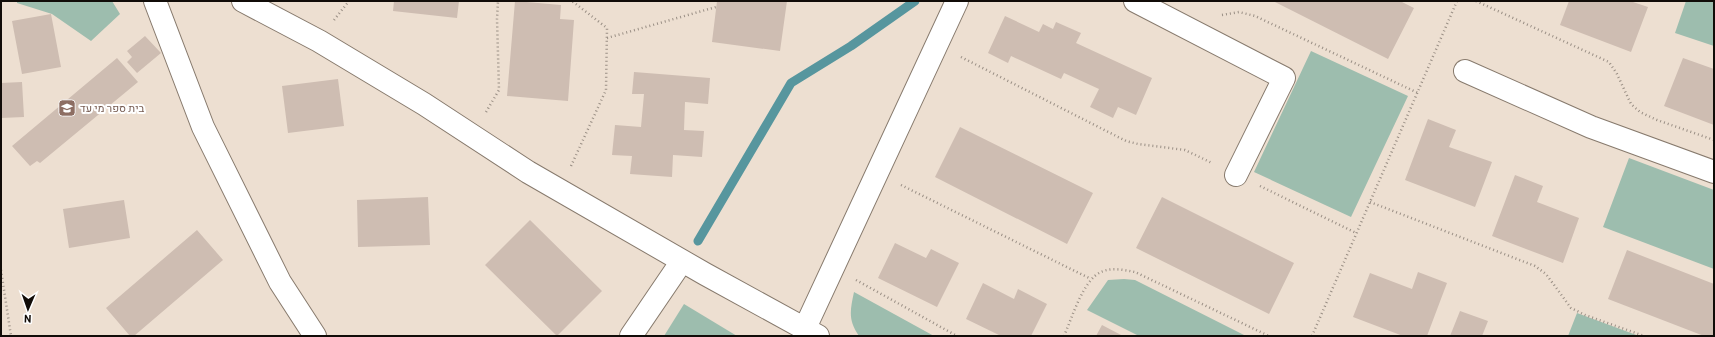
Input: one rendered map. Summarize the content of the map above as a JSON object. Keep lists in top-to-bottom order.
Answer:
{
  "places": {
    "school or university": ["בית ספר מי עד"]
  },
  "north": "bottom"
}
